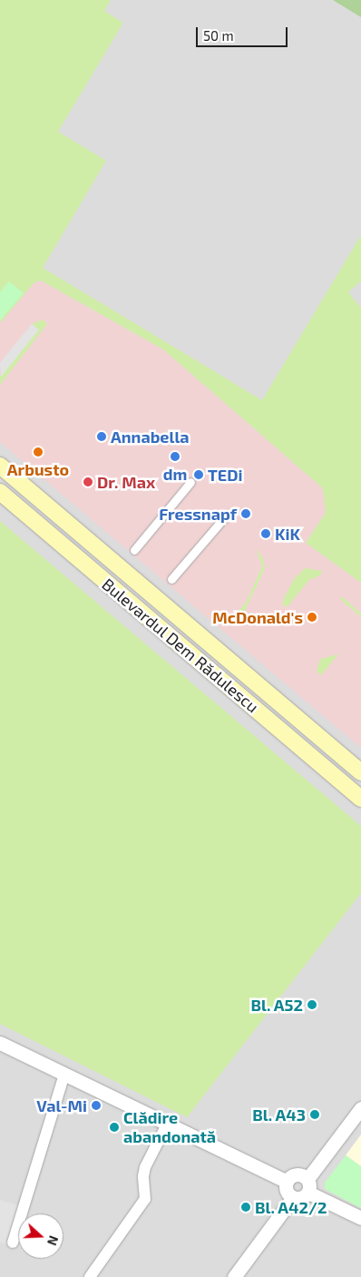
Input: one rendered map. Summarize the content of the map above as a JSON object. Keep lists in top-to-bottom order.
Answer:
{
  "streets": {
    "main road": ["Bulevardul Dem Rădulescu"]
  },
  "places": [
    "Annabella",
    "Arbusto",
    "dm",
    "TEDi",
    "Dr. Max",
    "Fressnapf",
    "KiK",
    "McDonald's",
    "Bl. A52",
    "Val-Mi",
    "Bl. A43",
    "Clădire abandonată",
    "Bl. A42/2"
  ],
  "scale_bar": "50 m",
  "north": "right"
}
